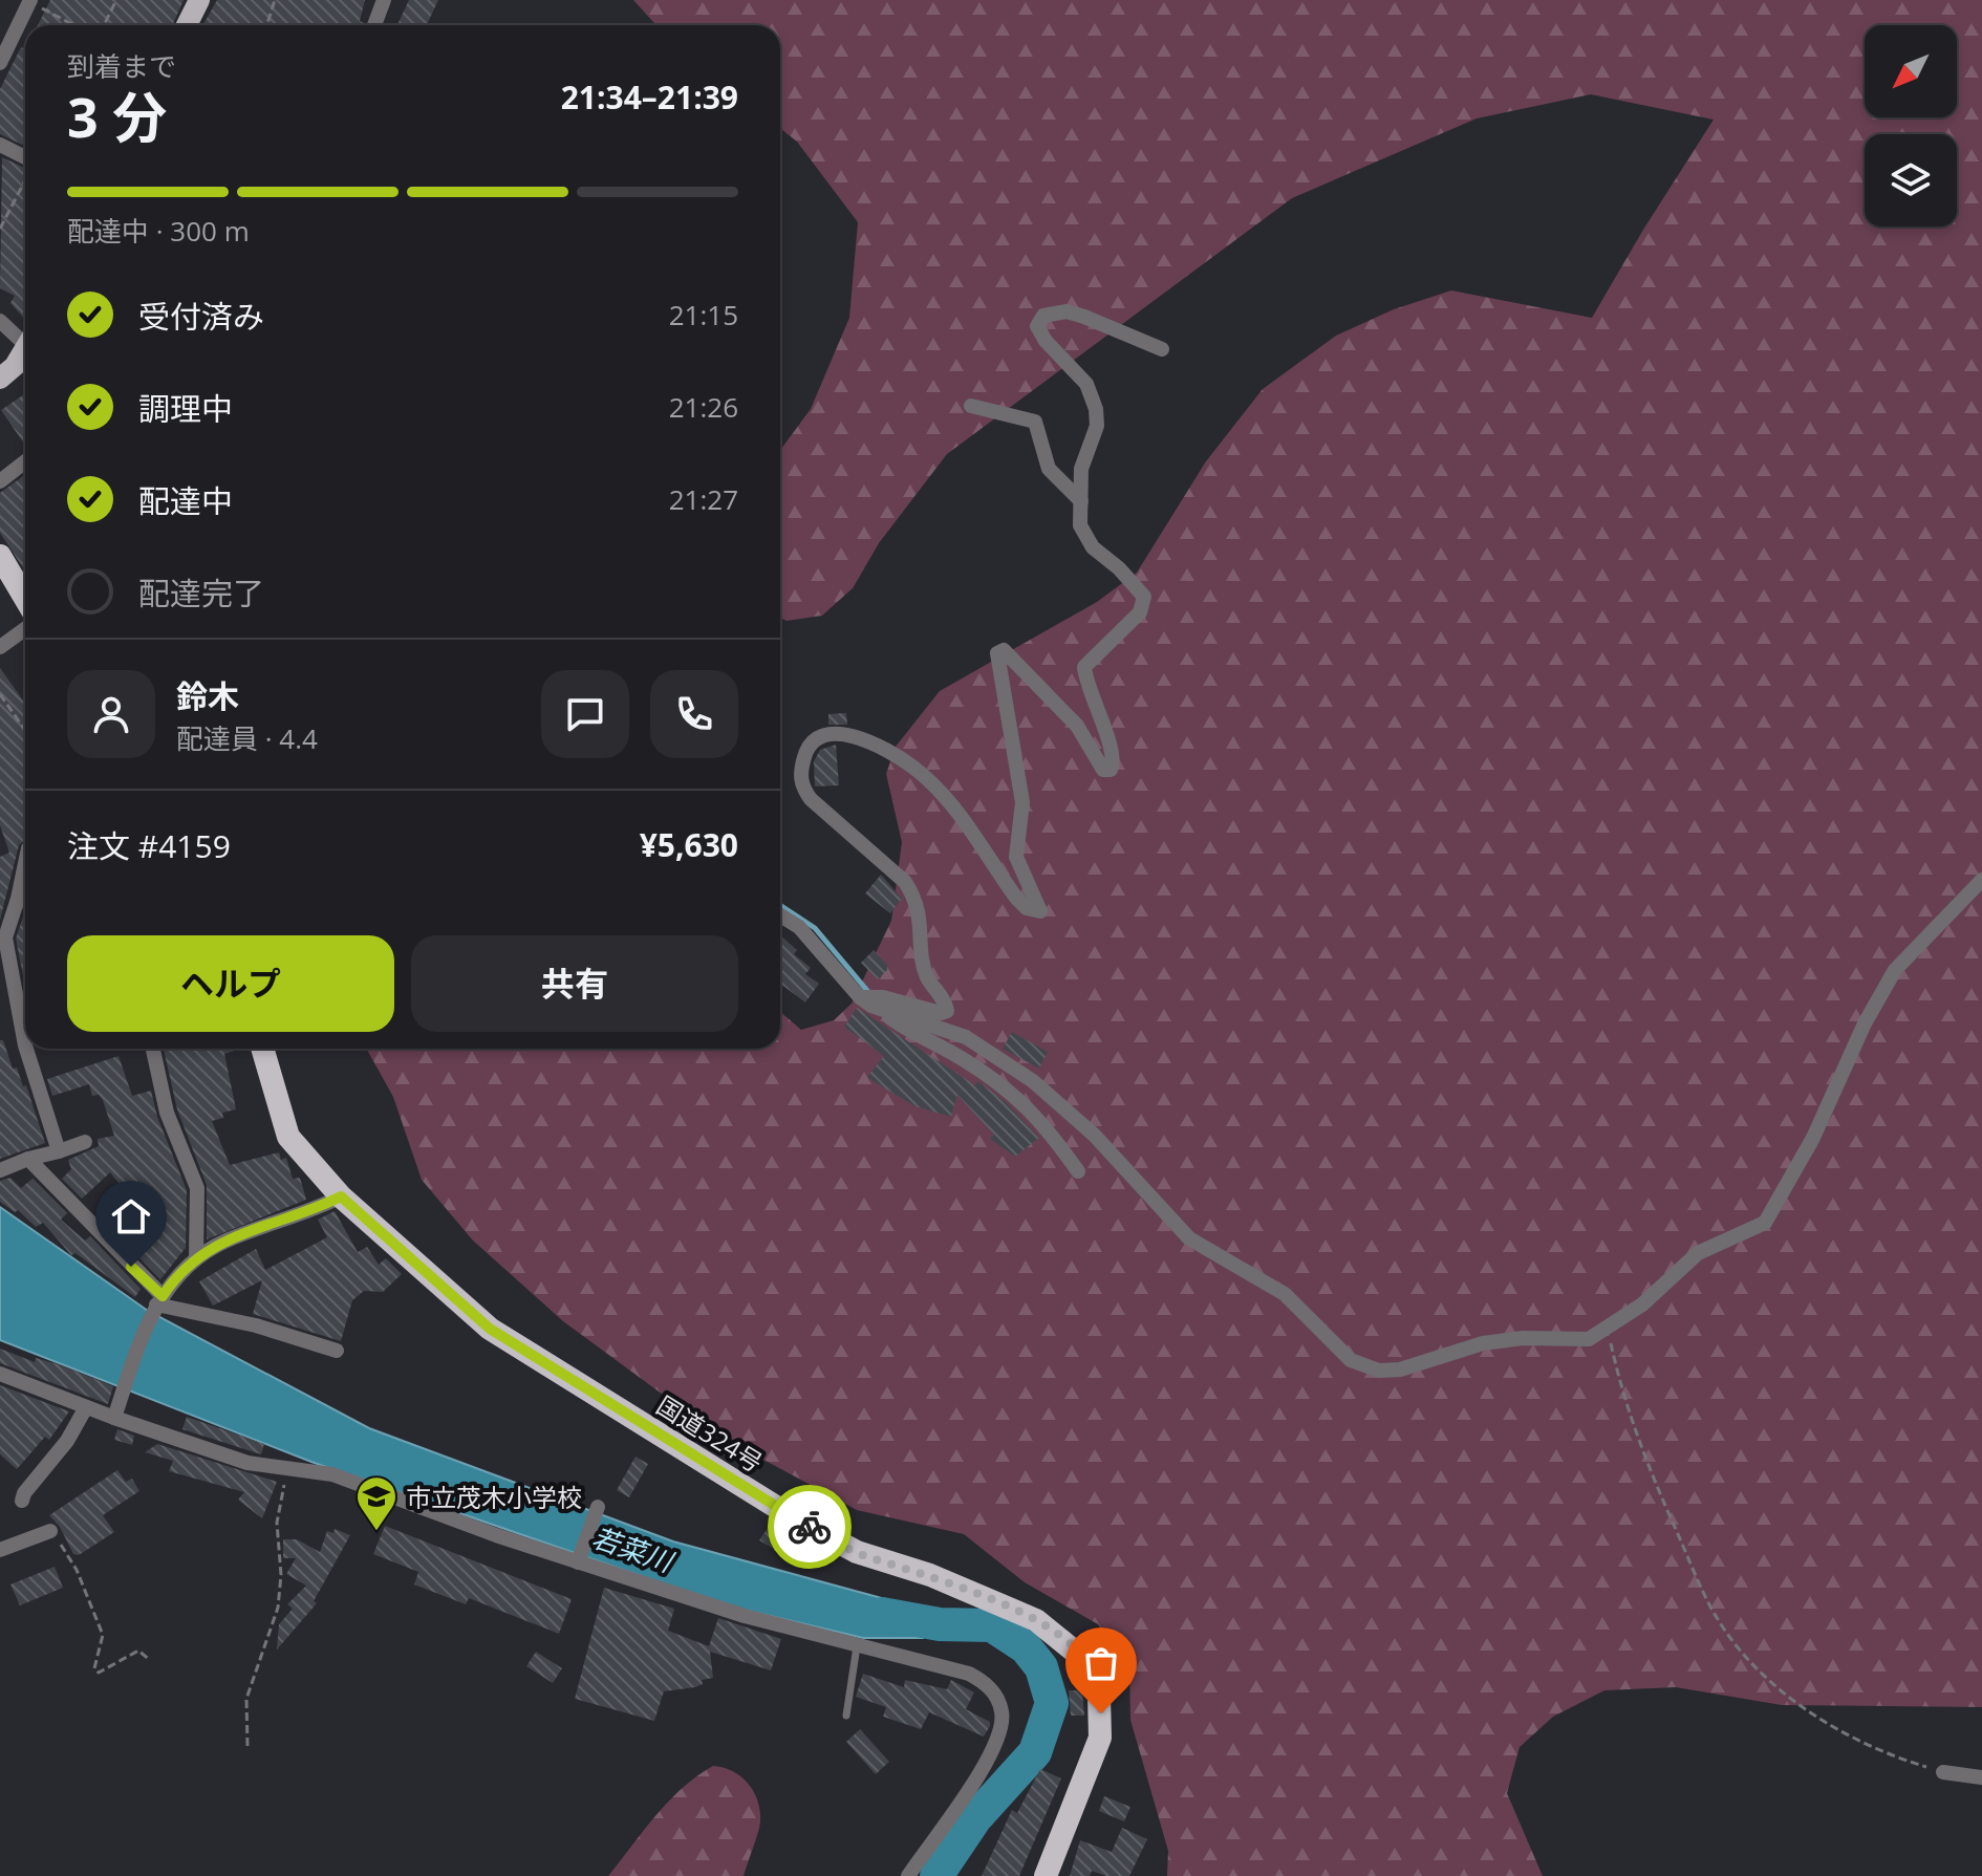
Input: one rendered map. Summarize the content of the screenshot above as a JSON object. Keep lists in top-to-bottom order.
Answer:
{
  "streets": {
    "highway": ["国道324号"]
  },
  "water": ["若菜川"],
  "places": {
    "school or university": ["市立茂木小学校"]
  },
  "north": "bottom left",
  "page": {
    "heading": ["3 分", "到着まで", "21:34–21:39"],
    "panel": [
      "鈴木",
      "配達員 · 4.4",
      "注文 #4159",
      "¥5,630"
    ],
    "bar": "配達中 · 300 m",
    "list": [
      ["受付済み", "21:15"],
      ["調理中", "21:26"],
      ["配達中", "21:27"],
      "配達完了"
    ],
    "buttons": ["ヘルプ", "共有"]
  }
}
